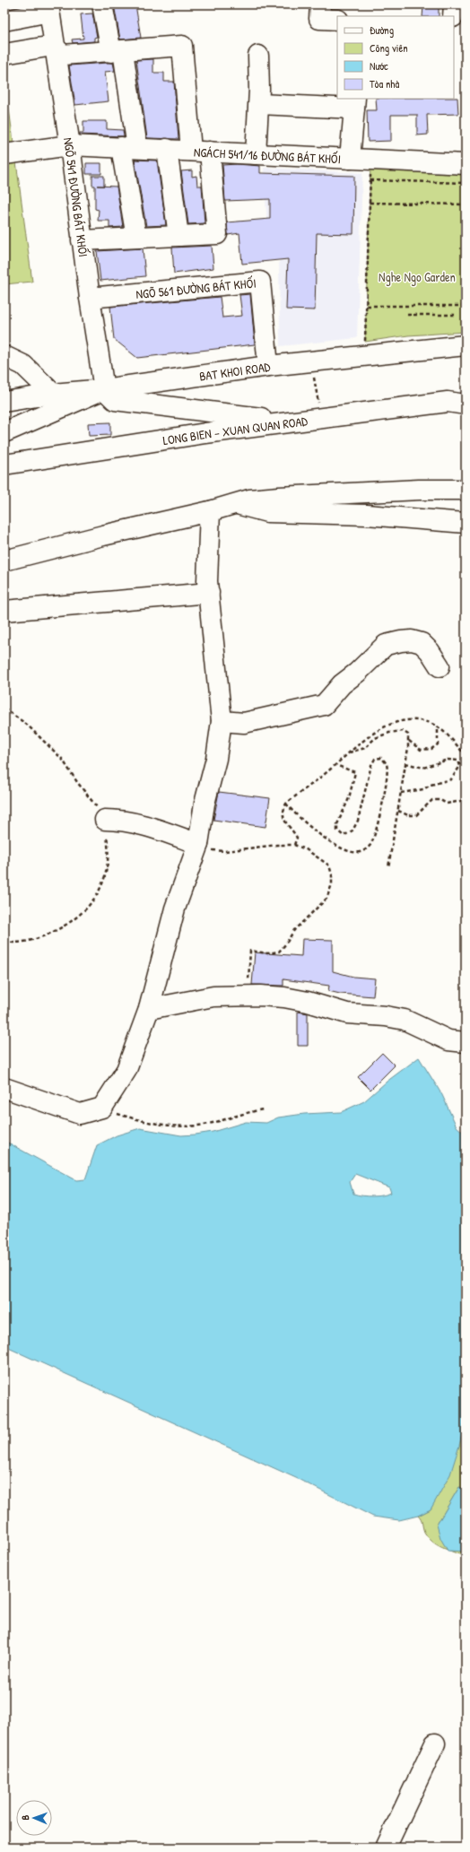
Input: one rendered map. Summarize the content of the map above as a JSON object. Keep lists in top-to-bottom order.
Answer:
{
  "streets": {
    "street": [
      "NGÁCH 541/16 ĐƯỜNG BÁT KHỐI",
      "NGÕ 541 ĐƯỜNG BÁT KHỐI",
      "NGÕ 561 ĐƯỜNG BÁT KHỐI",
      "BAT KHOI ROAD",
      "LONG BIEN – XUAN QUAN ROAD"
    ]
  },
  "crossings": [
    ["NGÁCH 541/16 ĐƯỜNG BÁT KHỐI", "NGÕ 541 ĐƯỜNG BÁT KHỐI"],
    ["NGÕ 541 ĐƯỜNG BÁT KHỐI", "NGÕ 561 ĐƯỜNG BÁT KHỐI"],
    ["NGÕ 541 ĐƯỜNG BÁT KHỐI", "BAT KHOI ROAD"],
    ["NGÕ 561 ĐƯỜNG BÁT KHỐI", "BAT KHOI ROAD"]
  ],
  "parks": ["Nghe Ngo Garden"],
  "legend": [
    "Đường",
    "Công viên",
    "Nước",
    "Tòa nhà"
  ],
  "north": "left"
}
